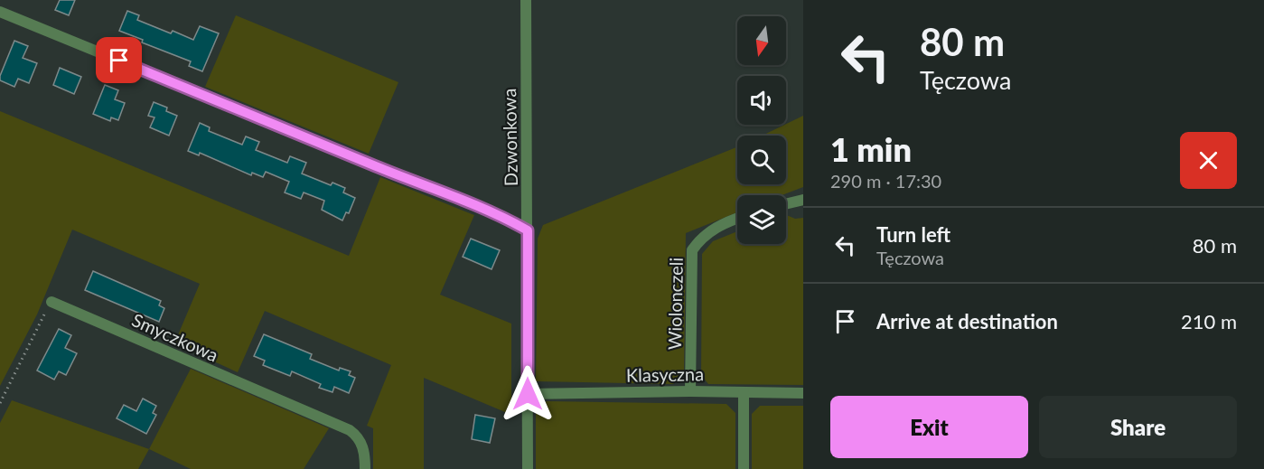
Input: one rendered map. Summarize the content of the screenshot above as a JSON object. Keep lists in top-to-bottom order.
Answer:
{
  "streets": {
    "street": [
      "Dzwonkowa",
      "Wiolonczeli",
      "Smyczkowa",
      "Klasyczna"
    ]
  },
  "crossings": [
    ["Dzwonkowa", "Klasyczna"],
    ["Wiolonczeli", "Klasyczna"]
  ],
  "north": "bottom",
  "page": {
    "turn": ["80 m", "Tęczowa"],
    "heading": ["1 min", "290 m · 17:30"],
    "list": [
      {
        "name": "Turn left",
        "note": "Tęczowa",
        "value": "80 m"
      },
      {
        "name": "Arrive at destination",
        "value": "210 m"
      }
    ],
    "buttons": ["Exit", "Share"]
  }
}
